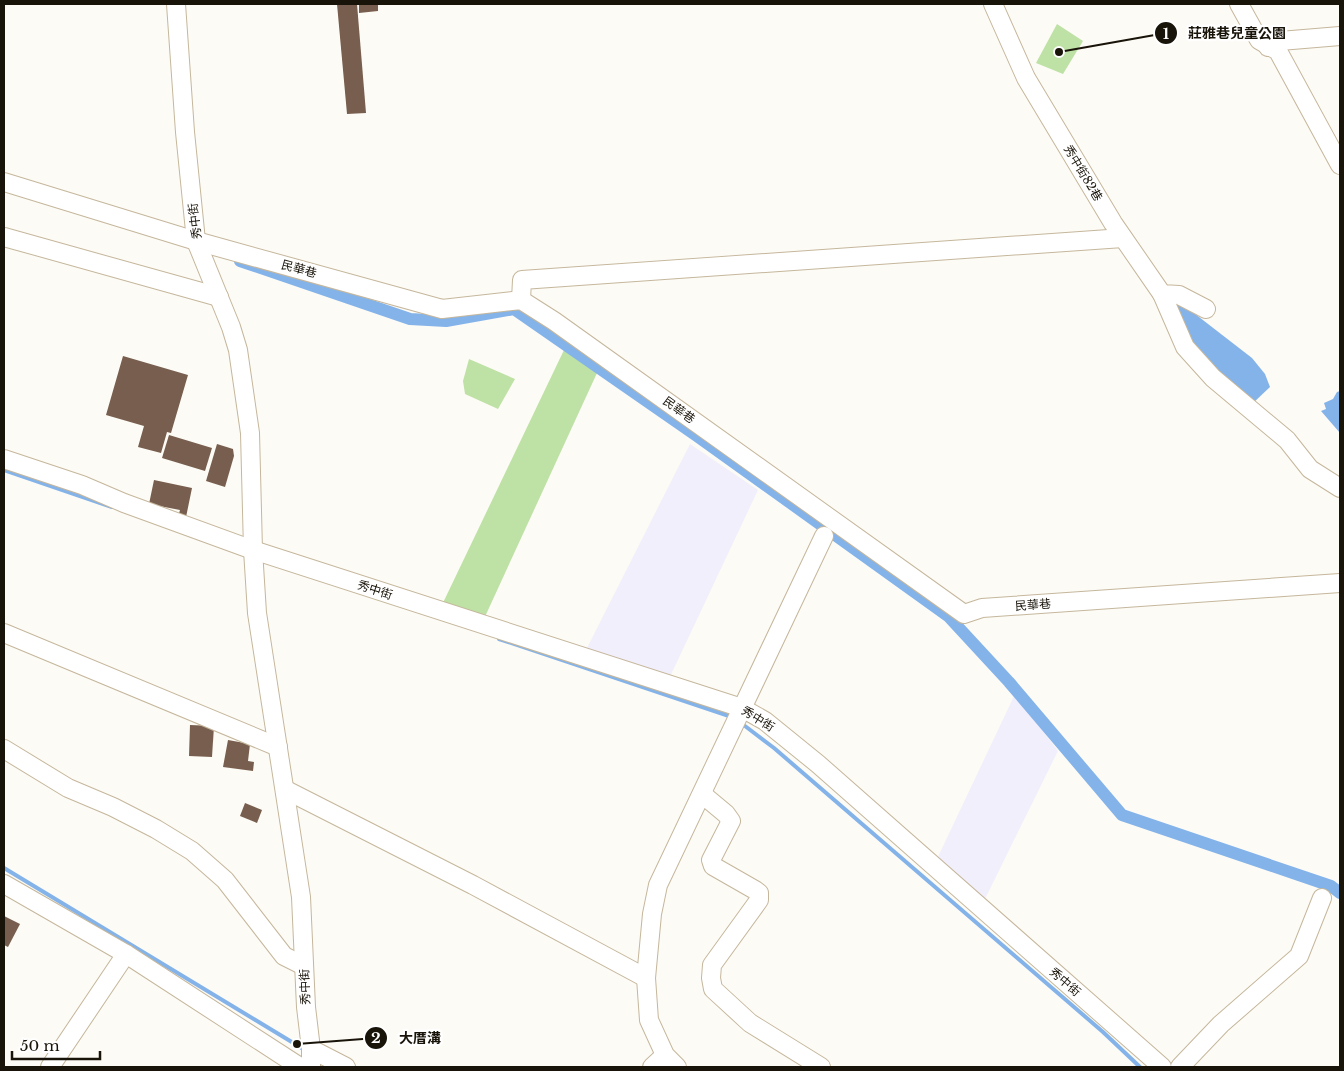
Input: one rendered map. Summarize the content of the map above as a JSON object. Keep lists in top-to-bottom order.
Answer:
{
  "streets": {
    "street": ["秀中街82巷", "秀中街", "民華巷"]
  },
  "crossings": [
    ["秀中街", "民華巷"]
  ],
  "places": ["莊雅巷兒童公園", "大厝溝"],
  "scale_bar": "50 m"
}
